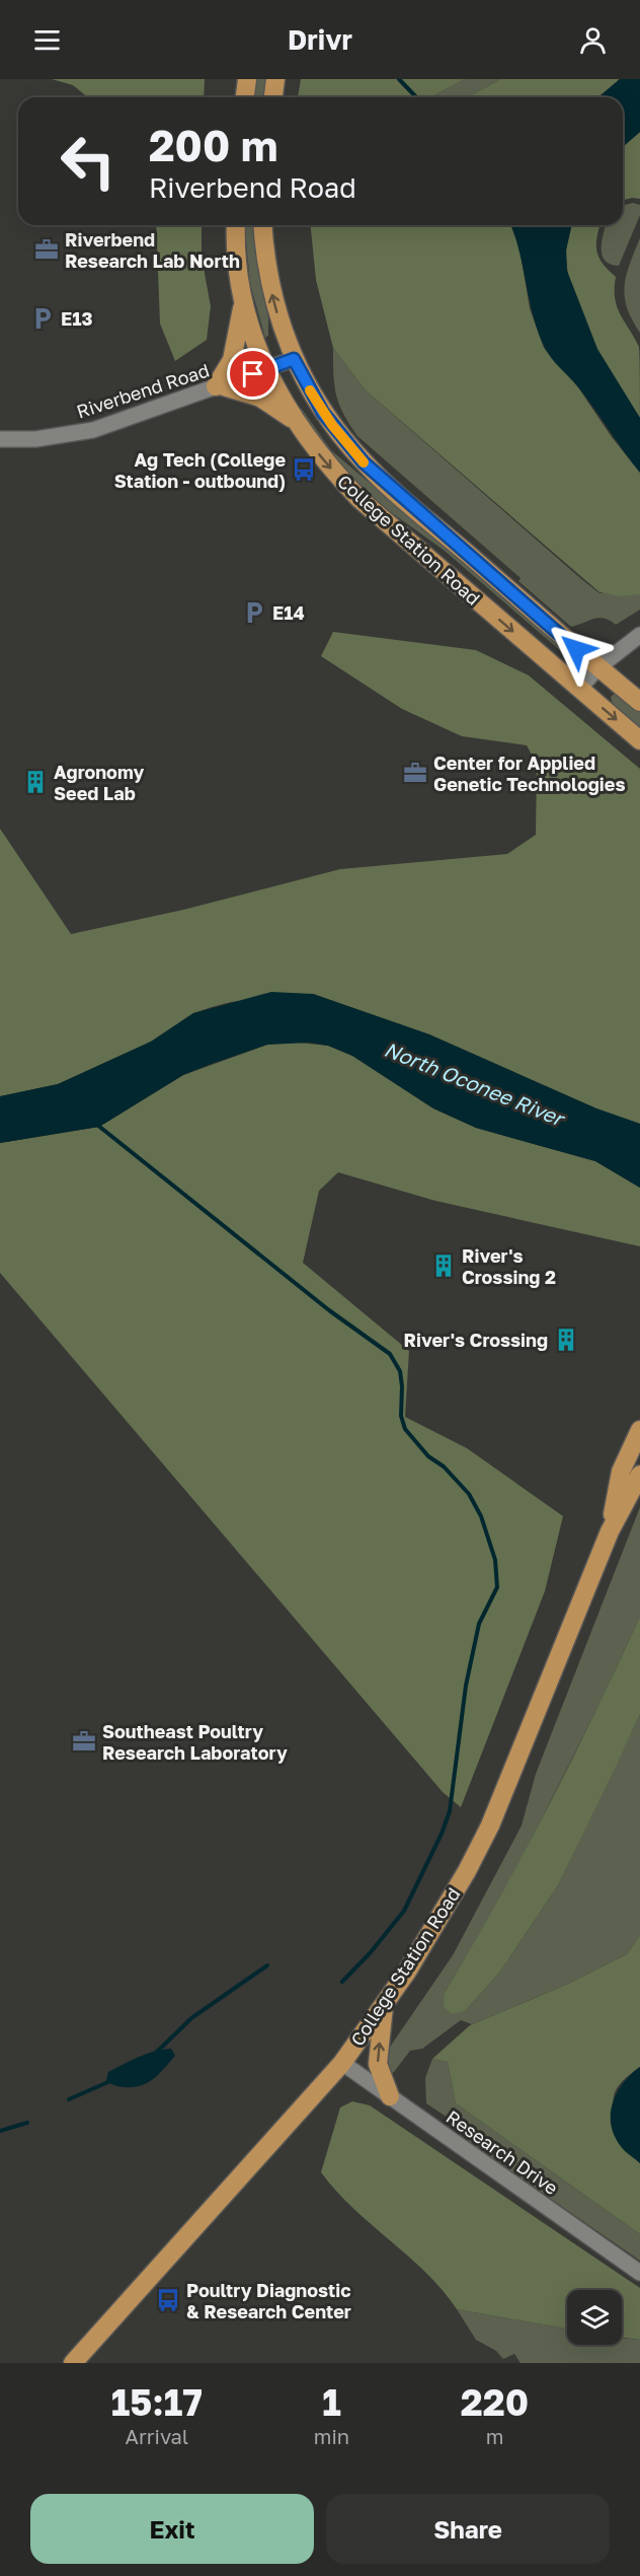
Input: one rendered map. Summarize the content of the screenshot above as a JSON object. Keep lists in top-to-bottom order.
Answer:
{
  "streets": {
    "main road": ["College Station Road"],
    "street": ["Riverbend Road", "Research Drive"]
  },
  "crossings": [
    ["Riverbend Road", "College Station Road"],
    ["College Station Road", "Research Drive"]
  ],
  "water": ["North Oconee River"],
  "places": {
    "office": ["Riverbend Research Lab North", "Center for Applied Genetic Technologies", "Southeast Poultry Research Laboratory"],
    "parking": ["E13", "E14"],
    "bus stop": ["Ag Tech (College Station - outbound)", "Poultry Diagnostic & Research Center"],
    "building": ["Agronomy Seed Lab", "River's Crossing 2", "River's Crossing"]
  },
  "page": {
    "header": "Drivr",
    "turn": ["200 m", "Riverbend Road"],
    "eta": [
      "15:17",
      "Arrival",
      "1",
      "min",
      "220",
      "m"
    ],
    "buttons": ["Exit", "Share"]
  }
}
